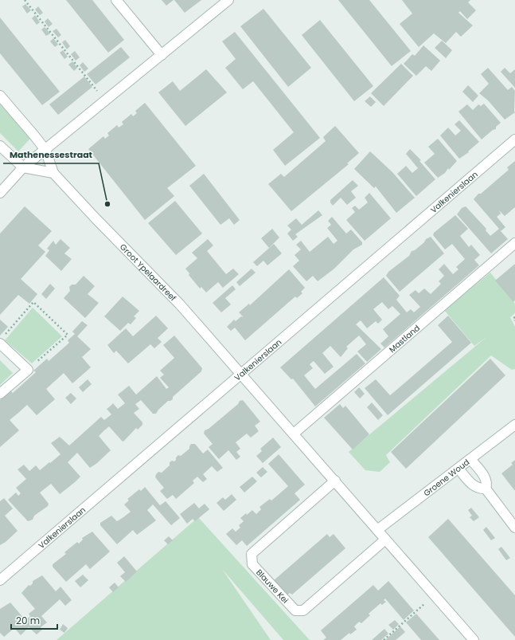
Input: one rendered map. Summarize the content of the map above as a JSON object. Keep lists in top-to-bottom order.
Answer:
{
  "streets": {
    "street": [
      "Valkenierslaan",
      "Groot Ypelaardreef",
      "Mastland",
      "Groene Woud",
      "Blauwe Kei"
    ]
  },
  "crossings": [
    ["Valkenierslaan", "Groot Ypelaardreef"]
  ],
  "places": ["Mathenessestraat"],
  "scale_bar": "20 m"
}
